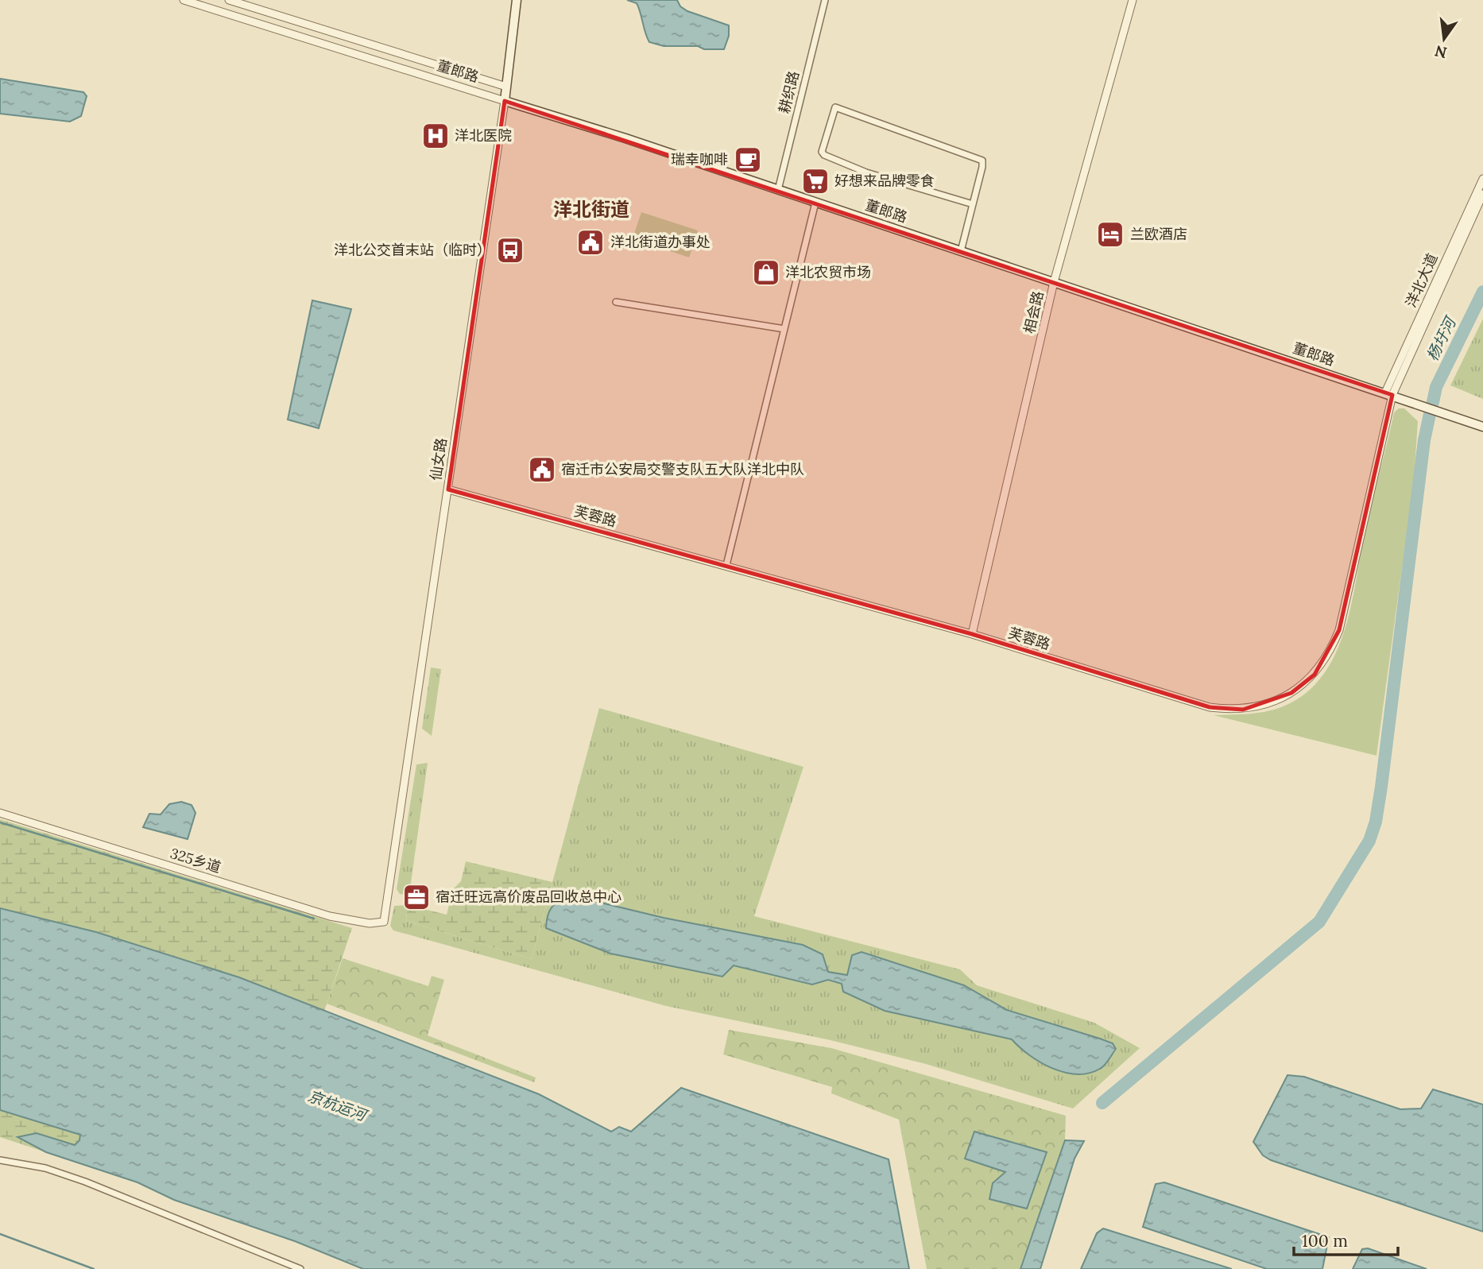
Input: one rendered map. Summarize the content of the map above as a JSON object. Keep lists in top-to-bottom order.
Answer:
{
  "streets": {
    "main road": ["董郎路", "仙女路"],
    "street": [
      "耕织路",
      "洋北大道",
      "相会路",
      "芙蓉路",
      "325乡道"
    ]
  },
  "crossings": [
    ["董郎路", "耕织路"],
    ["董郎路", "洋北大道"],
    ["董郎路", "相会路"],
    ["董郎路", "仙女路"],
    ["董郎路", "芙蓉路"],
    ["洋北大道", "芙蓉路"],
    ["相会路", "芙蓉路"],
    ["仙女路", "芙蓉路"],
    ["仙女路", "325乡道"]
  ],
  "districts": ["洋北街道"],
  "water": ["杨圩河", "京杭运河"],
  "places": {
    "hospital": ["洋北医院"],
    "cafe": ["瑞幸咖啡"],
    "supermarket": ["好想来品牌零食"],
    "hotel": ["兰欧酒店"],
    "public building": ["洋北街道办事处", "宿迁市公安局交警支队五大队洋北中队"],
    "bus stop": ["洋北公交首末站（临时）"],
    "shop": ["洋北农贸市场"],
    "office": ["宿迁旺远高价废品回收总中心"]
  },
  "scale_bar": "100 m",
  "north": "bottom"
}
